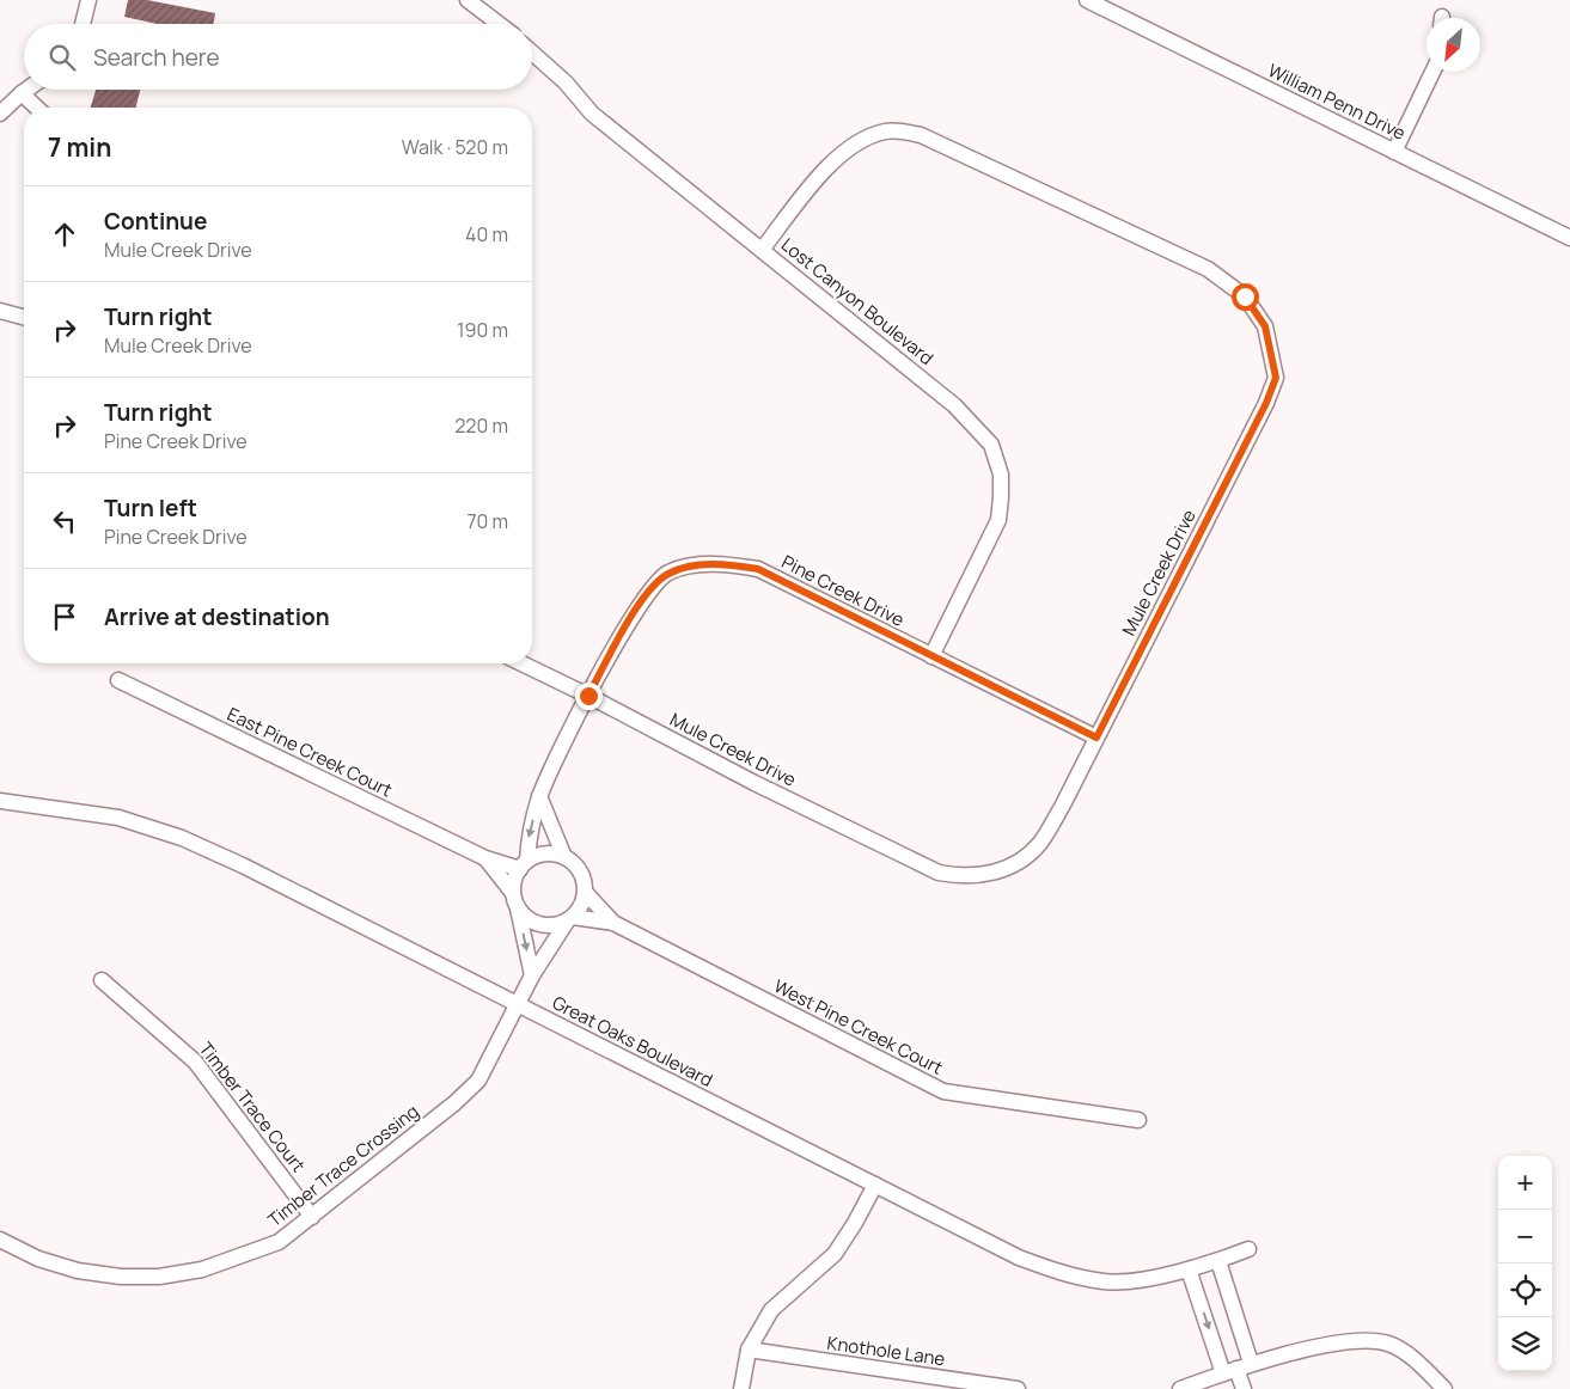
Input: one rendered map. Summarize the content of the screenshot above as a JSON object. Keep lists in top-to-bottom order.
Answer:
{
  "streets": {
    "street": [
      "William Penn Drive",
      "Lost Canyon Boulevard",
      "Mule Creek Drive",
      "Pine Creek Drive",
      "East Pine Creek Court",
      "West Pine Creek Court",
      "Great Oaks Boulevard",
      "Timber Trace Court",
      "Timber Trace Crossing",
      "Knothole Lane"
    ]
  },
  "crossings": [
    ["Lost Canyon Boulevard", "Mule Creek Drive"],
    ["Lost Canyon Boulevard", "Pine Creek Drive"],
    ["Mule Creek Drive", "Pine Creek Drive"],
    ["Pine Creek Drive", "East Pine Creek Court"],
    ["Pine Creek Drive", "West Pine Creek Court"],
    ["East Pine Creek Court", "West Pine Creek Court"],
    ["Great Oaks Boulevard", "Timber Trace Crossing"],
    ["Timber Trace Court", "Timber Trace Crossing"]
  ],
  "north": "bottom left",
  "page": {
    "search": "Search here",
    "heading": ["7 min", "Walk · 520 m"],
    "list": [
      ["Continue", "Mule Creek Drive", "40 m"],
      ["Turn right", "Mule Creek Drive", "190 m"],
      ["Turn right", "Pine Creek Drive", "220 m"],
      ["Turn left", "Pine Creek Drive", "70 m"],
      "Arrive at destination"
    ],
    "map_buttons": ["+", "−"]
  }
}
